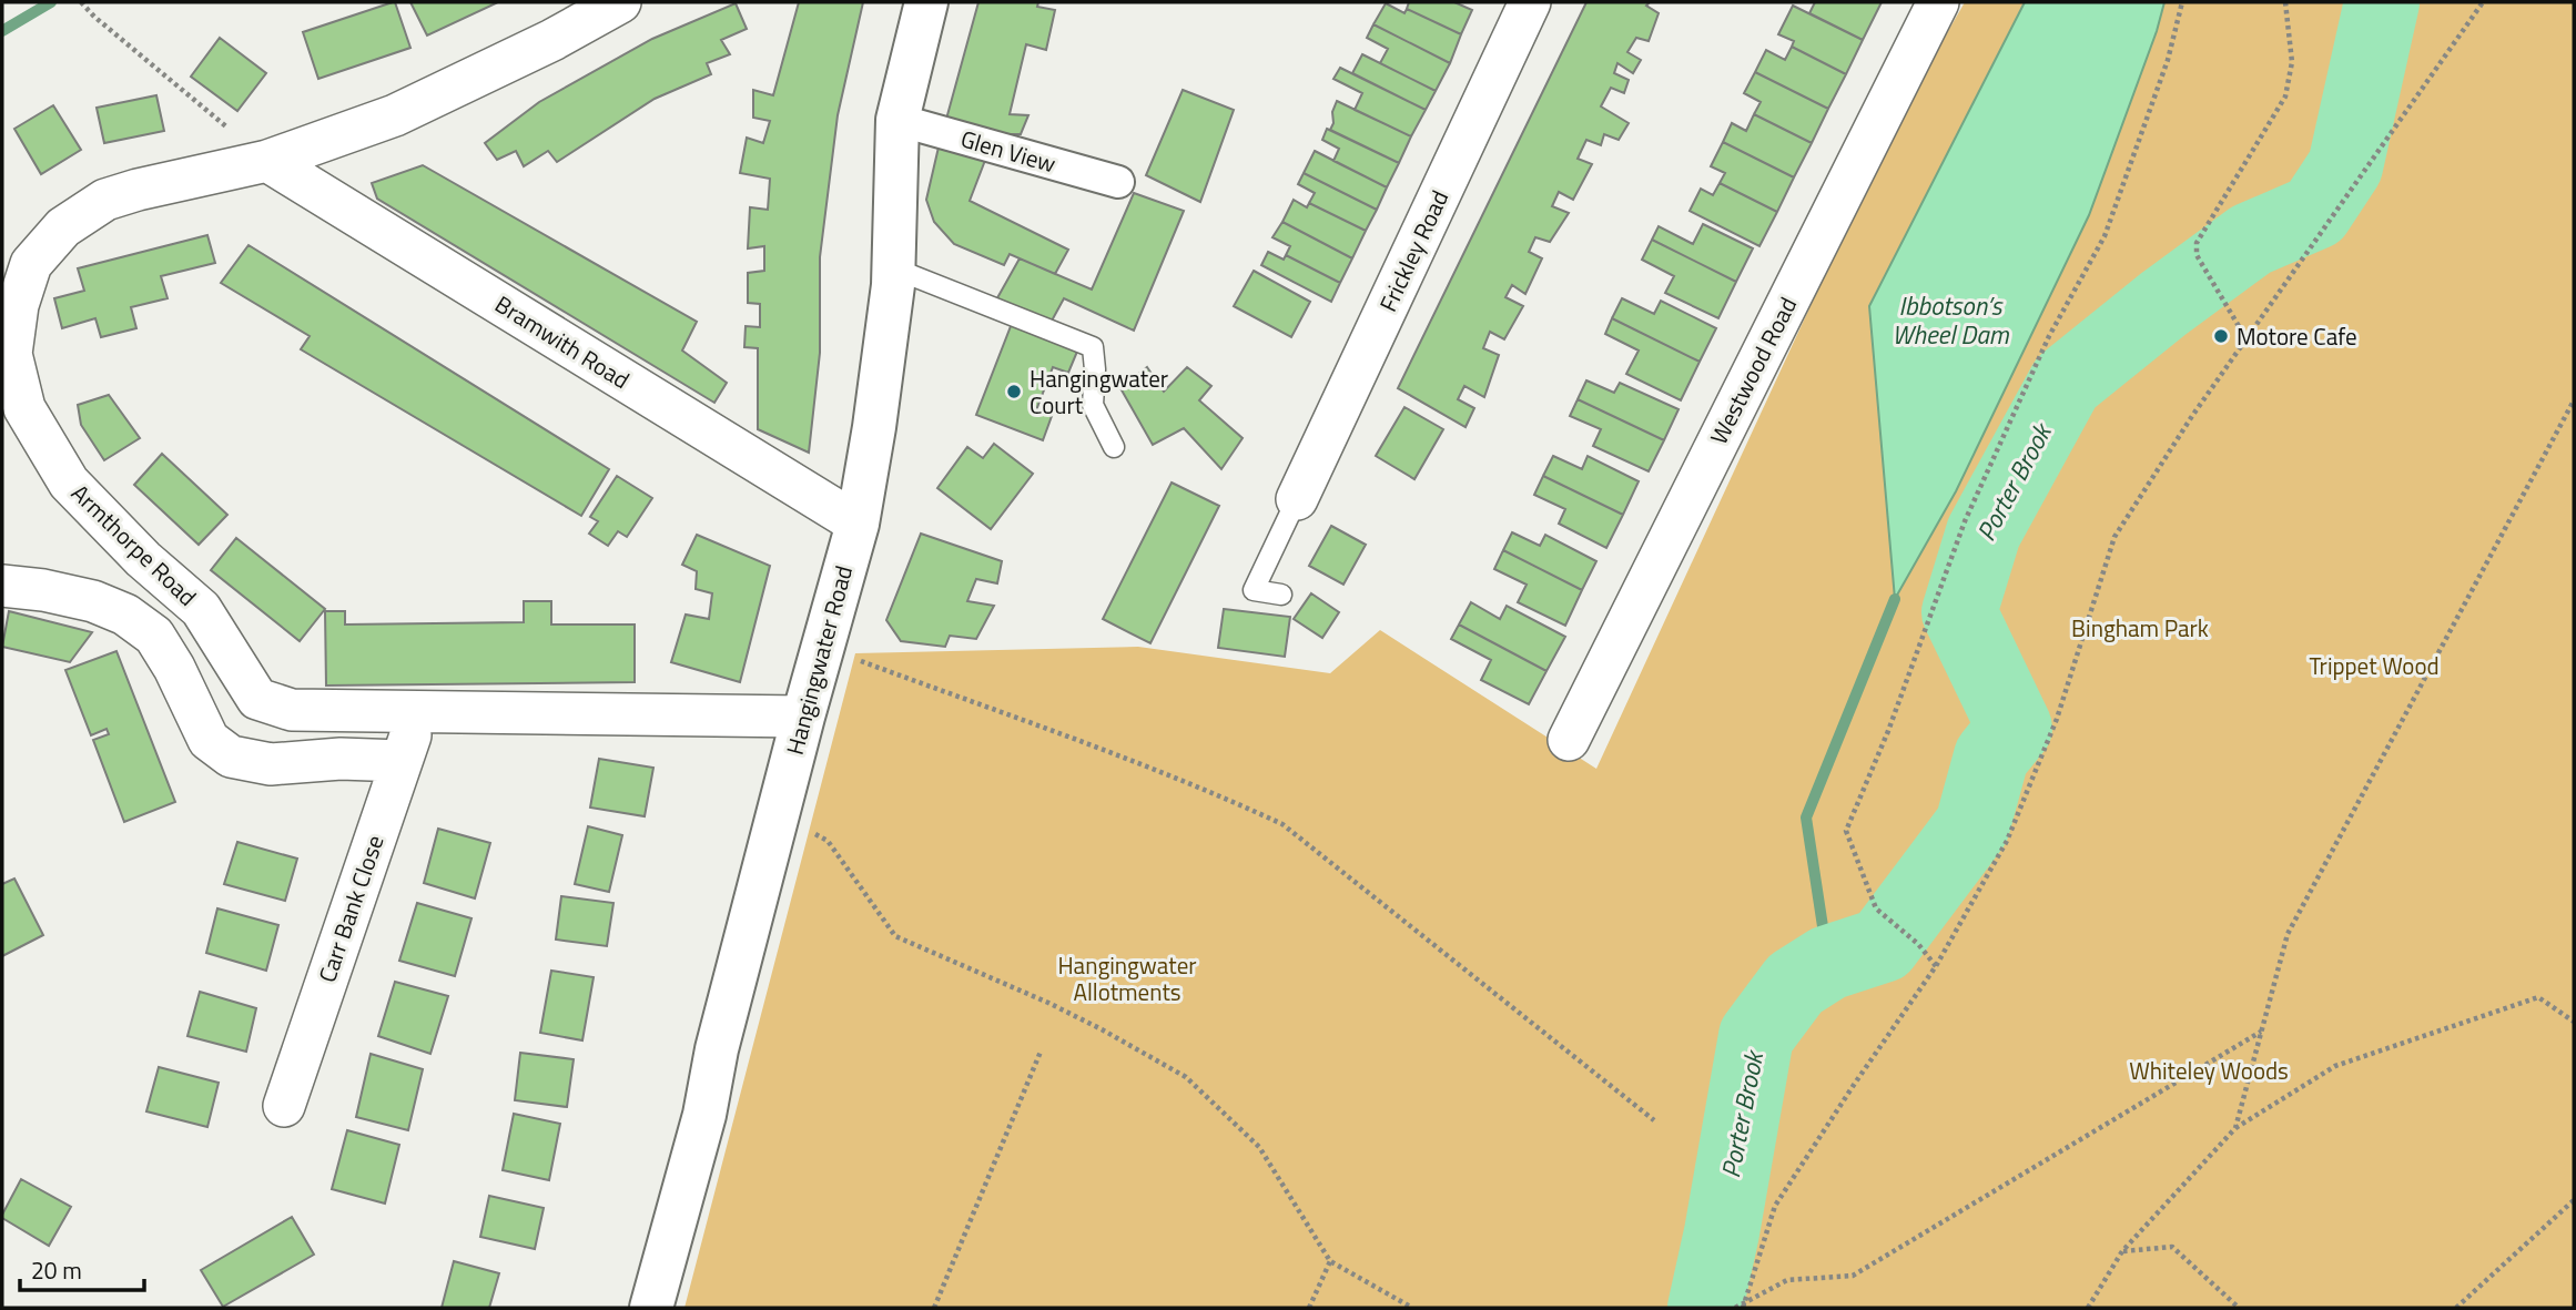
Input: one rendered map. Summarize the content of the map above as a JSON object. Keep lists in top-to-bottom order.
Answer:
{
  "streets": {
    "street": [
      "Glen View",
      "Frickley Road",
      "Bramwith Road",
      "Westwood Road",
      "Armthorpe Road",
      "Hangingwater Road",
      "Carr Bank Close"
    ]
  },
  "crossings": [
    ["Glen View", "Hangingwater Road"],
    ["Bramwith Road", "Armthorpe Road"],
    ["Bramwith Road", "Hangingwater Road"],
    ["Armthorpe Road", "Hangingwater Road"],
    ["Armthorpe Road", "Carr Bank Close"]
  ],
  "water": ["Ibbotson’s Wheel Dam", "Porter Brook"],
  "parks": [
    "Bingham Park",
    "Trippet Wood",
    "Hangingwater Allotments",
    "Whiteley Woods"
  ],
  "places": ["Motore Cafe", "Hangingwater Court"],
  "scale_bar": "20 m"
}
